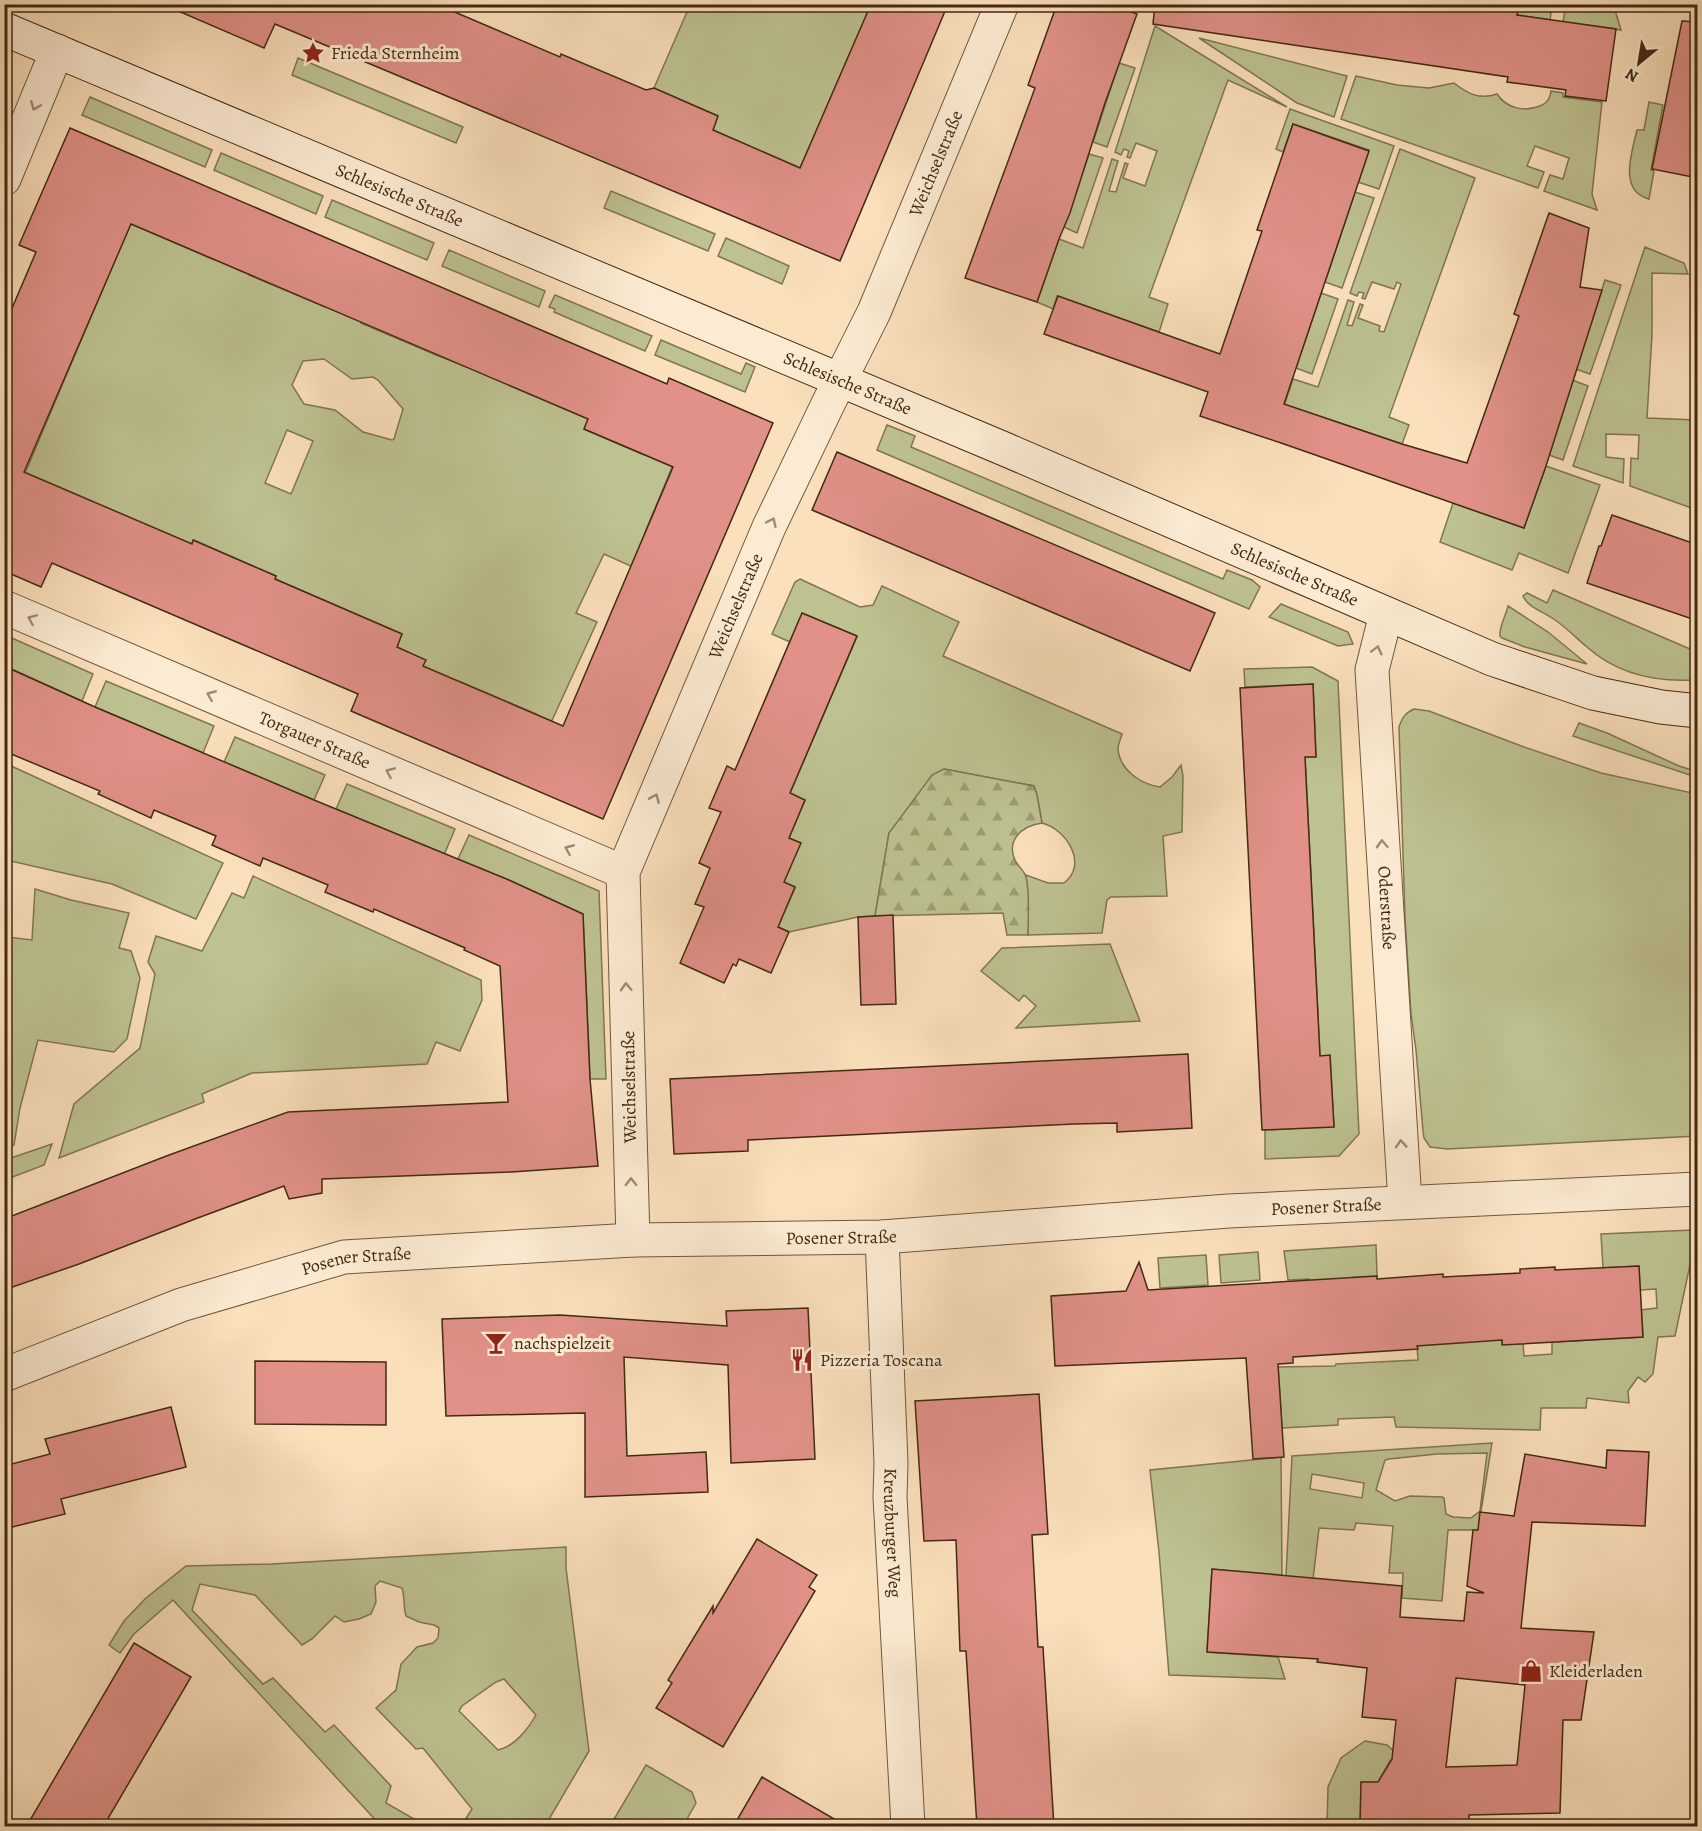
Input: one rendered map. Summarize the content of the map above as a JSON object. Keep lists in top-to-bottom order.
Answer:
{
  "streets": {
    "street": [
      "Weichselstraße",
      "Schlesische Straße",
      "Torgauer Straße",
      "Oderstraße",
      "Posener Straße",
      "Kreuzburger Weg"
    ]
  },
  "crossings": [
    ["Weichselstraße", "Schlesische Straße"],
    ["Weichselstraße", "Torgauer Straße"],
    ["Weichselstraße", "Posener Straße"],
    ["Schlesische Straße", "Oderstraße"],
    ["Oderstraße", "Posener Straße"],
    ["Posener Straße", "Kreuzburger Weg"]
  ],
  "one_way": ["Weichselstraße", "Torgauer Straße", "Oderstraße"],
  "places": {
    "place": ["Frieda Sternheim"],
    "bar": ["nachspielzeit"],
    "restaurant": ["Pizzeria Toscana"],
    "shop": ["Kleiderladen"]
  },
  "north": "bottom left"
}
